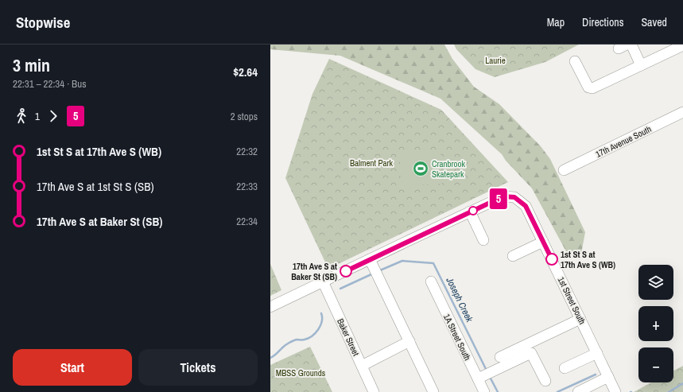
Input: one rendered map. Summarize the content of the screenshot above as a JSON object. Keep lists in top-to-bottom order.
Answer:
{
  "streets": {
    "street": [
      "17th Avenue South",
      "1st Street South",
      "Baker Street",
      "1A Street South"
    ]
  },
  "water": ["Joseph Creek"],
  "parks": ["Laurie", "Balment Park", "MBSS Grounds"],
  "places": {
    "sports": ["Cranbrook Skatepark"],
    "other": ["1st St S at 17th Ave S (WB)", "17th Ave S at Baker St (SB)"]
  },
  "lines": ["bus line 5"],
  "page": {
    "header": "Stopwise",
    "nav": ["Map", "Directions", "Saved"],
    "heading": ["3 min", "22:31 – 22:34 · Bus", "$2.64"],
    "on_map": "5",
    "legs": ["1", "5", "2 stops"],
    "list": [
      {
        "name": "1st St S at 17th Ave S (WB)",
        "value": "22:32"
      },
      {
        "name": "17th Ave S at 1st St S (SB)",
        "value": "22:33"
      },
      {
        "name": "17th Ave S at Baker St (SB)",
        "value": "22:34"
      }
    ],
    "map_buttons": ["+", "−"],
    "buttons": ["Start", "Tickets"]
  }
}
